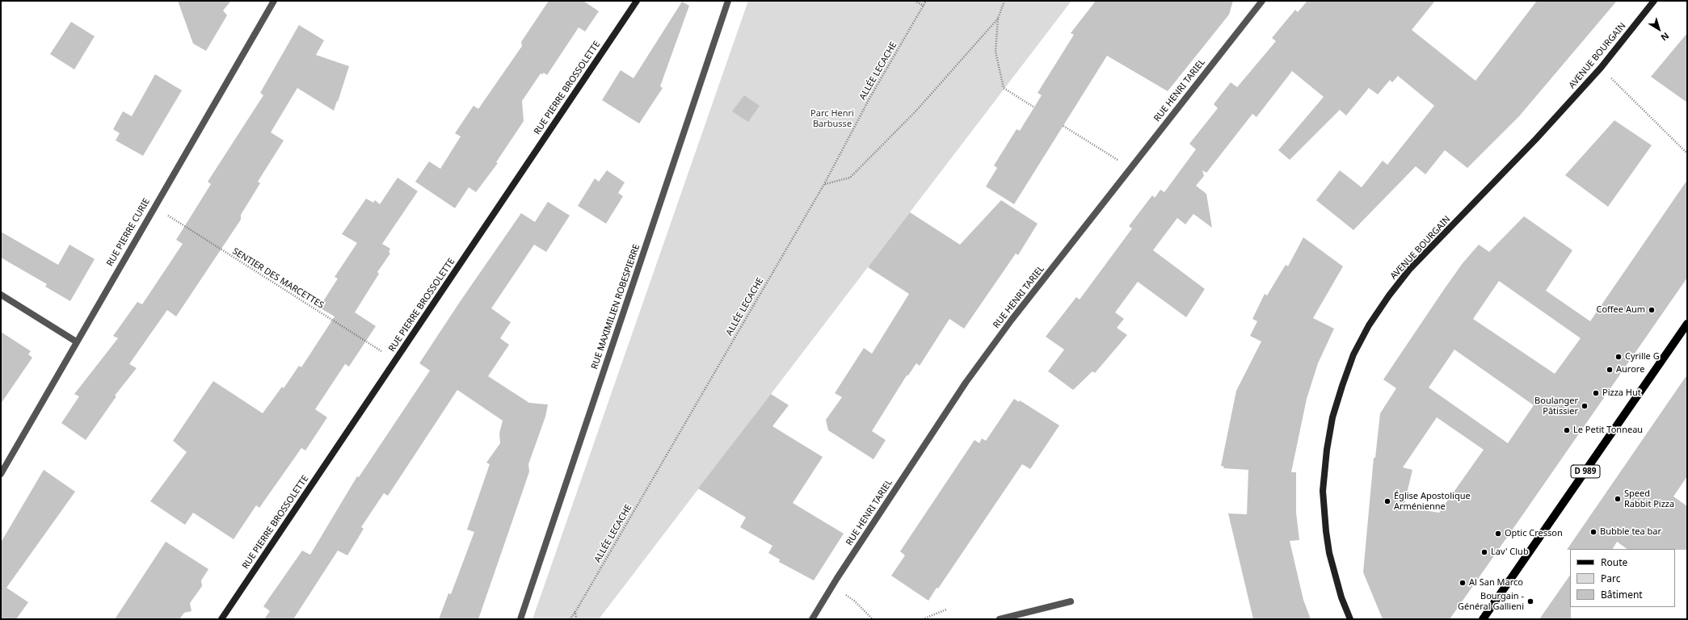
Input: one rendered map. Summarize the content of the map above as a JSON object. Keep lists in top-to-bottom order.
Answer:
{
  "streets": {
    "main road": ["D 989"],
    "street": [
      "AVENUE BOURGAIN",
      "RUE PIERRE BROSSOLETTE",
      "RUE HENRI TARIEL",
      "RUE PIERRE CURIE",
      "RUE MAXIMILIEN ROBESPIERRE"
    ],
    "path": ["ALLÉE LECACHE", "SENTIER DES MARCETTES"]
  },
  "crossings": [
    ["RUE PIERRE BROSSOLETTE", "SENTIER DES MARCETTES"],
    ["RUE PIERRE CURIE", "SENTIER DES MARCETTES"]
  ],
  "parks": ["Parc Henri Barbusse"],
  "places": [
    "Coffee Aum",
    "Cyrille G",
    "Aurore",
    "Pizza Hut",
    "Boulanger Pâtissier",
    "Le Petit Tonneau",
    "Speed Rabbit Pizza",
    "Église Apostolique Arménienne",
    "Bubble tea bar",
    "Optic Cresson",
    "Lav' Club",
    "Al San Marco",
    "Bourgain - Général Gallieni"
  ],
  "legend": ["Route", "Parc", "Bâtiment"],
  "north": "bottom right"
}
